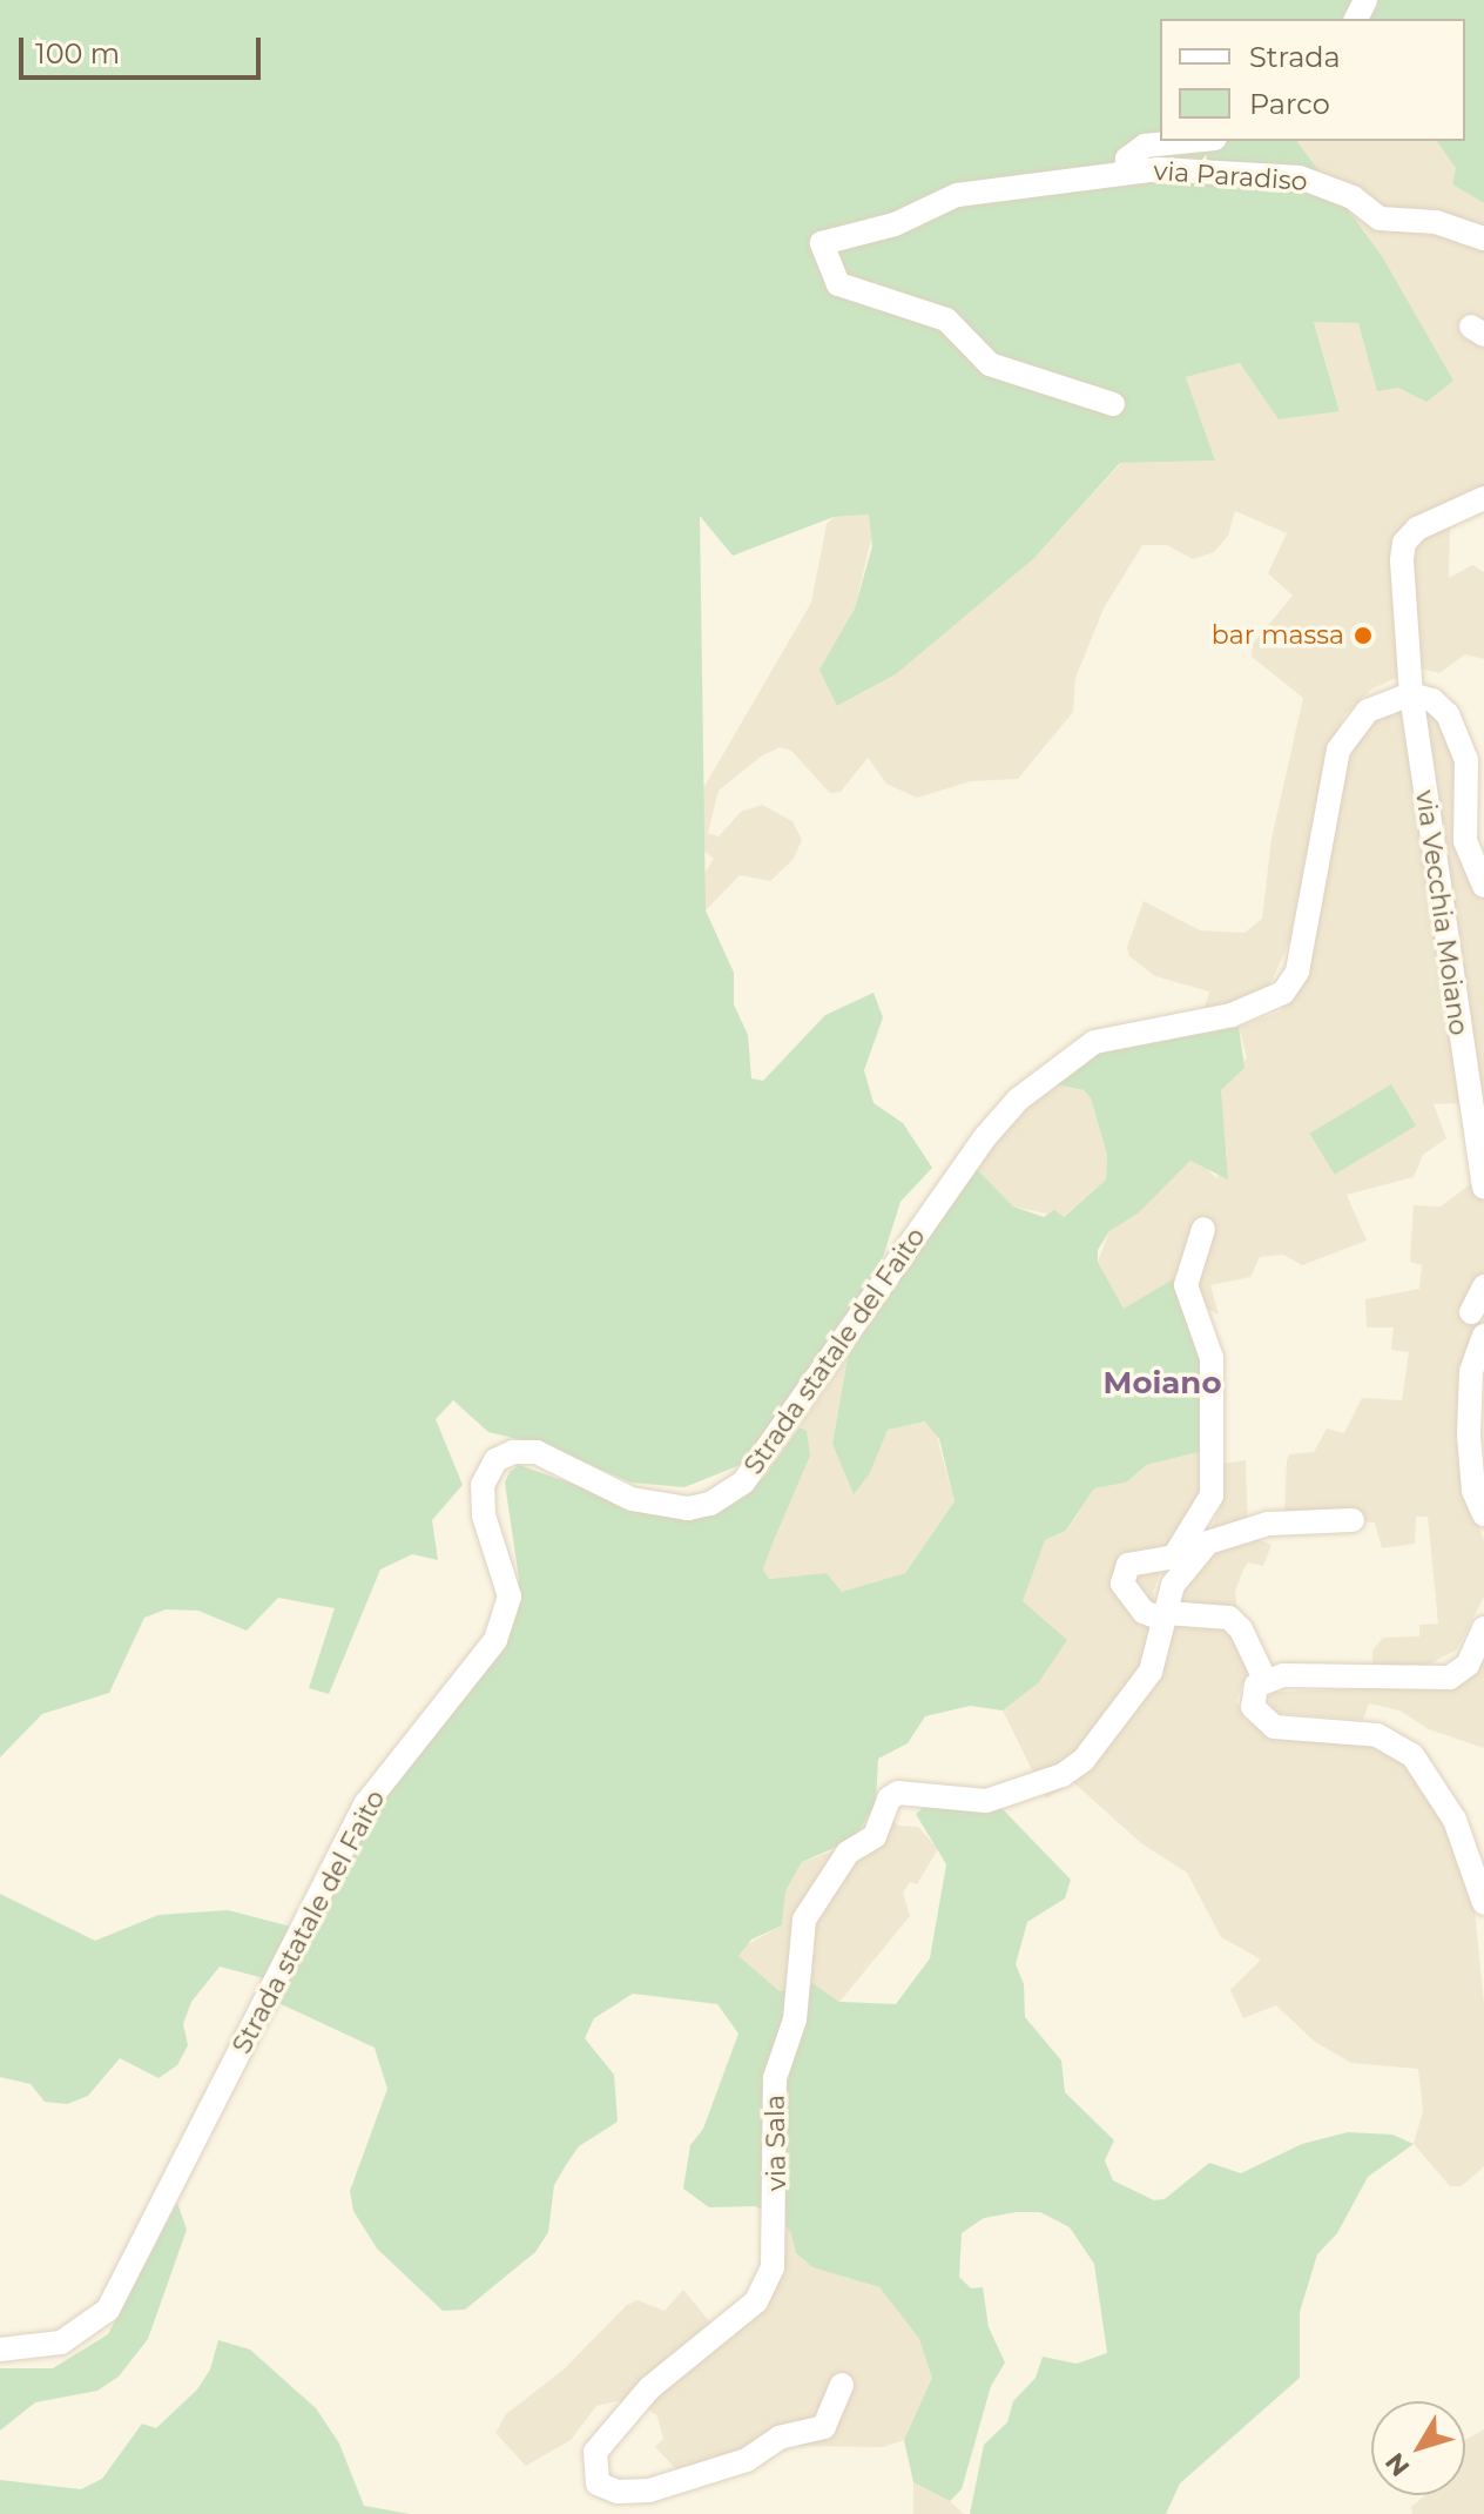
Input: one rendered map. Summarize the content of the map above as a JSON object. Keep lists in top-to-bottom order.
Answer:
{
  "streets": {
    "street": [
      "via Paradiso",
      "via Vecchia Moiano",
      "Strada statale del Faito",
      "via Sala"
    ]
  },
  "crossings": [
    ["via Vecchia Moiano", "Strada statale del Faito"]
  ],
  "districts": ["Moiano"],
  "places": ["bar massa"],
  "legend": ["Strada", "Parco"],
  "scale_bar": "100 m",
  "north": "bottom left"
}
